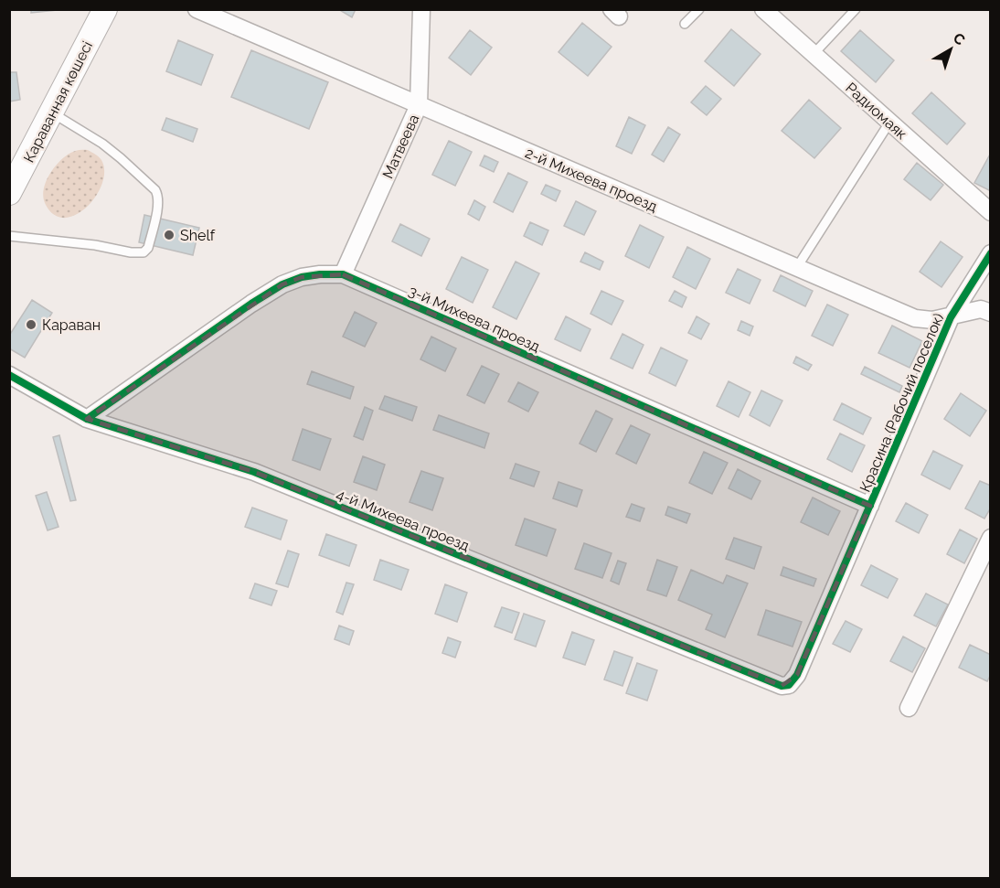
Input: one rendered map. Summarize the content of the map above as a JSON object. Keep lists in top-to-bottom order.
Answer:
{
  "streets": {
    "main road": ["Караванная көшесі"],
    "street": [
      "Радиомаяк",
      "Матвеева",
      "2-й Михеева проезд",
      "3-й Михеева проезд",
      "Красина (Рабочий поселок)",
      "4-й Михеева проезд"
    ]
  },
  "crossings": [
    ["Матвеева", "2-й Михеева проезд"],
    ["Матвеева", "3-й Михеева проезд"],
    ["2-й Михеева проезд", "Красина (Рабочий поселок)"],
    ["3-й Михеева проезд", "Красина (Рабочий поселок)"],
    ["3-й Михеева проезд", "4-й Михеева проезд"],
    ["Красина (Рабочий поселок)", "4-й Михеева проезд"]
  ],
  "places": ["Shelf", "Караван"],
  "north": "top right"
}
